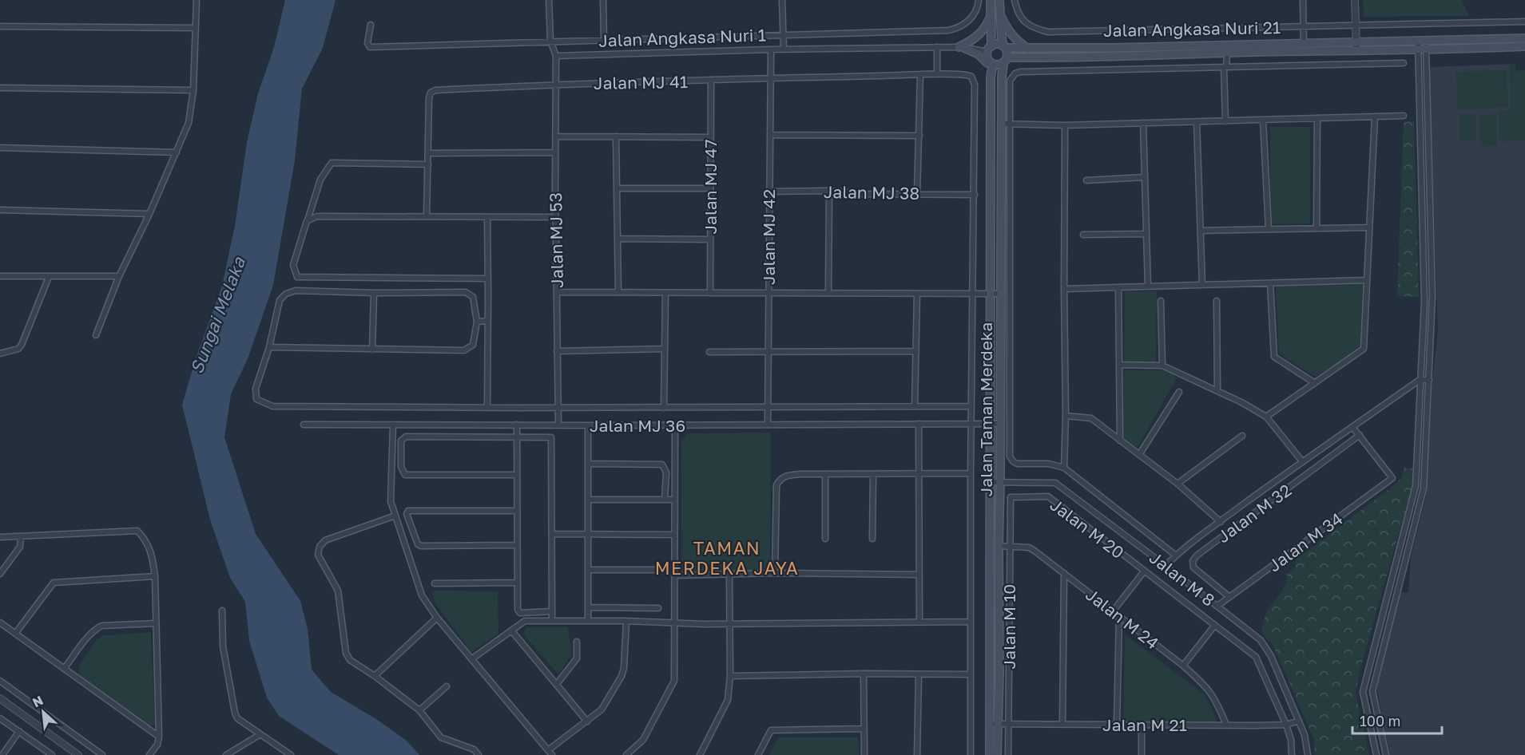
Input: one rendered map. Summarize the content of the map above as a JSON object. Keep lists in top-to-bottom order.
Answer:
{
  "streets": {
    "main road": ["Jalan Taman Merdeka"],
    "street": [
      "Jalan Angkasa Nuri 21",
      "Jalan Angkasa Nuri 1",
      "Jalan MJ 41",
      "Jalan MJ 47",
      "Jalan MJ 38",
      "Jalan MJ 42",
      "Jalan MJ 53",
      "Jalan MJ 36",
      "Jalan M 32",
      "Jalan M 20",
      "Jalan M 34",
      "Jalan M 8",
      "Jalan M 24",
      "Jalan M 10",
      "Jalan M 21"
    ]
  },
  "crossings": [
    ["Jalan MJ 41", "Jalan MJ 47"],
    ["Jalan MJ 41", "Jalan MJ 38"],
    ["Jalan MJ 41", "Jalan MJ 42"],
    ["Jalan MJ 41", "Jalan MJ 53"],
    ["Jalan MJ 38", "Jalan MJ 42"],
    ["Jalan MJ 42", "Jalan MJ 36"],
    ["Jalan MJ 53", "Jalan MJ 36"],
    ["Jalan Taman Merdeka", "Jalan MJ 36"],
    ["Jalan Taman Merdeka", "Jalan M 8"],
    ["Jalan Taman Merdeka", "Jalan M 21"],
    ["Jalan M 32", "Jalan M 34"],
    ["Jalan M 20", "Jalan M 10"],
    ["Jalan M 20", "Jalan M 21"],
    ["Jalan M 34", "Jalan M 8"],
    ["Jalan M 8", "Jalan M 21"],
    ["Jalan M 24", "Jalan M 10"],
    ["Jalan M 24", "Jalan M 21"],
    ["Jalan M 10", "Jalan M 21"]
  ],
  "districts": ["TAMAN MERDEKA JAYA"],
  "water": ["Sungai Melaka"],
  "scale_bar": "100 m",
  "north": "top left"
}
